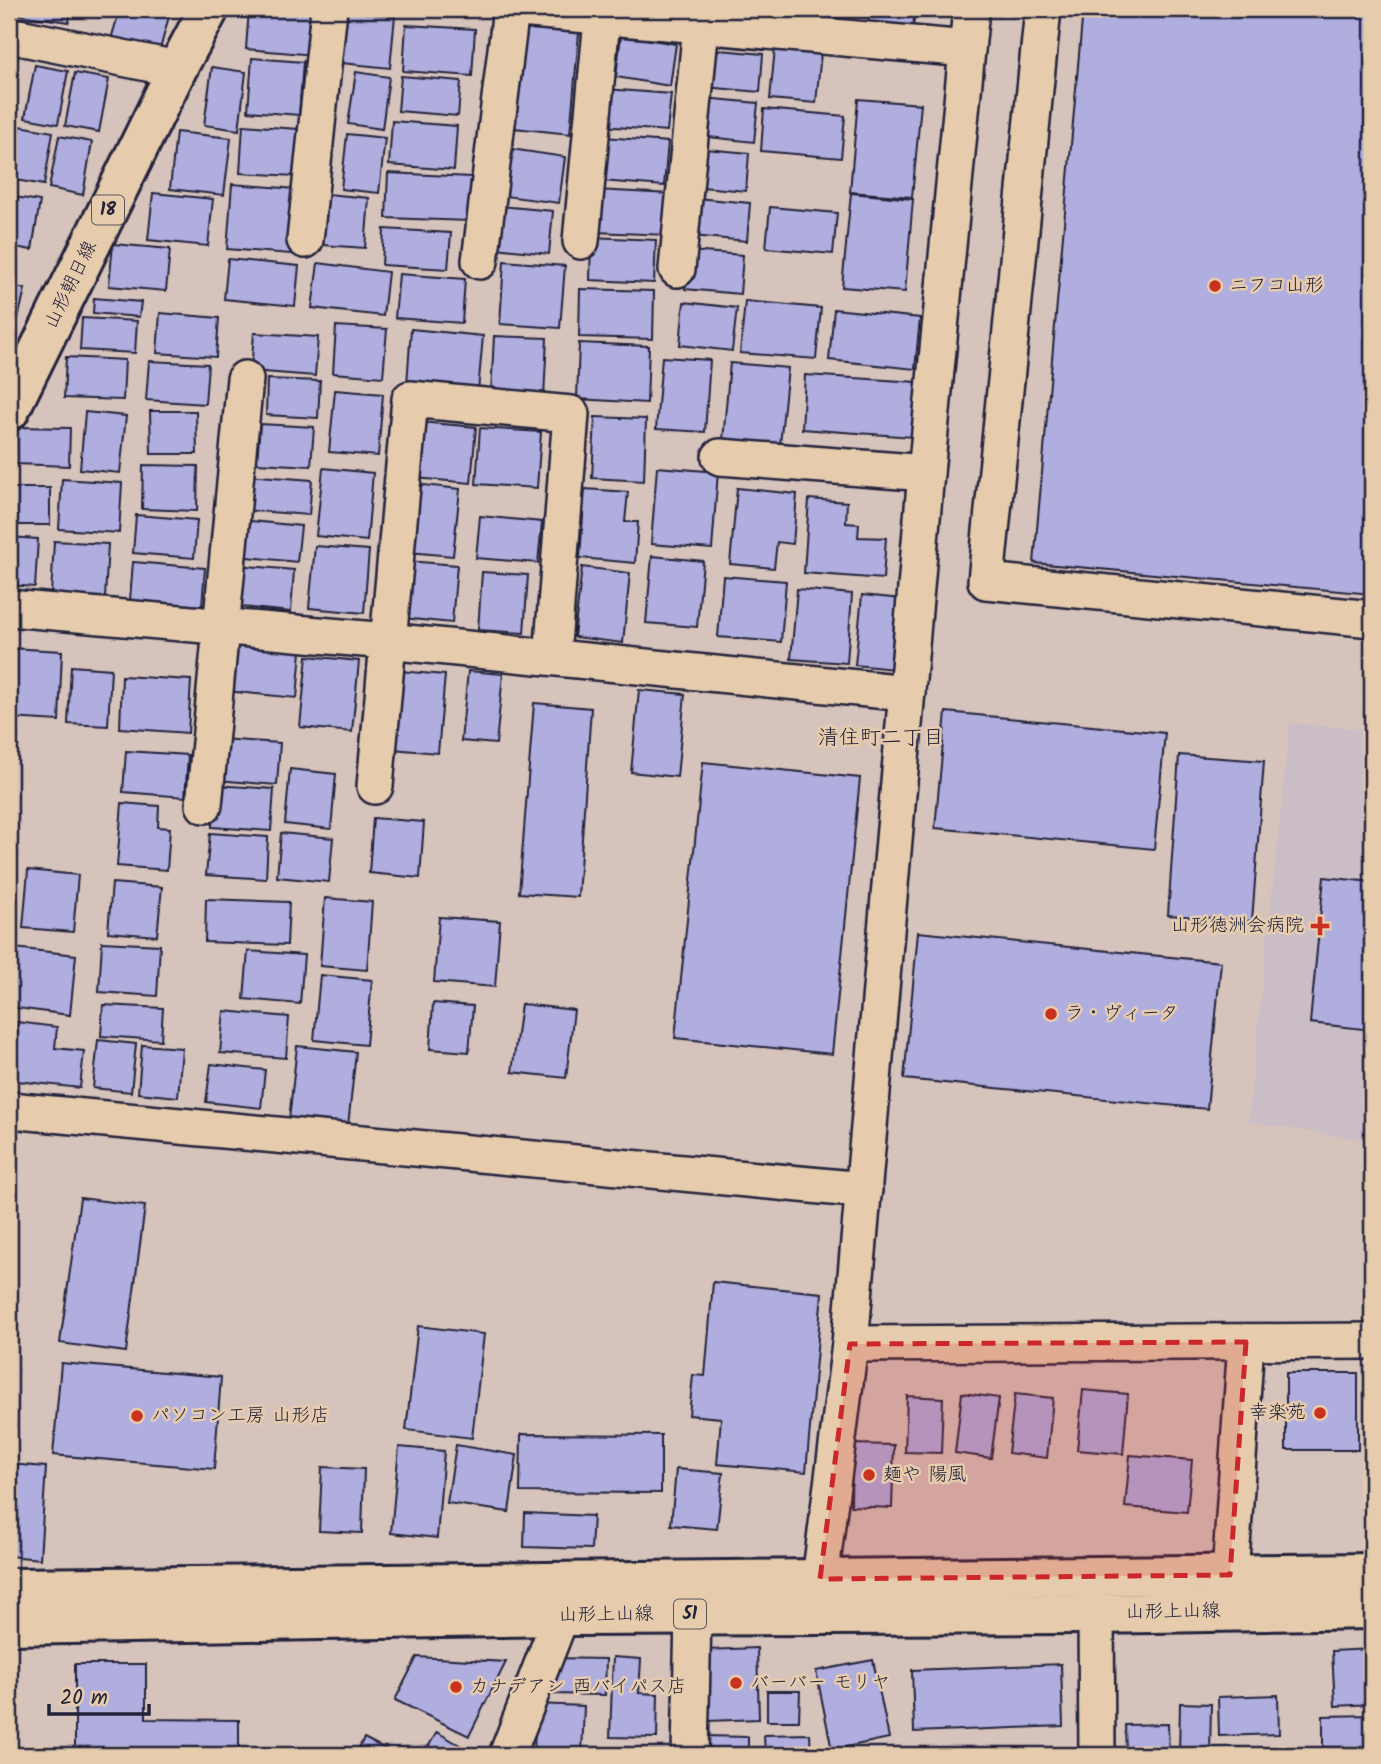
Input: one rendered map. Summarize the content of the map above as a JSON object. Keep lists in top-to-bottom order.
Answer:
{
  "streets": {
    "main road": [
      "18",
      "山形朝日線",
      "山形上山線",
      "51"
    ]
  },
  "districts": ["清住町二丁目"],
  "places": {
    "other": [
      "ニフコ山形",
      "ラ・ヴィータ",
      "幸楽苑",
      "パソコン工房 山形店",
      "麺や 陽風",
      "バーバー モリヤ",
      "カナデアン 西バイパス店"
    ],
    "health": ["山形徳洲会病院"]
  },
  "scale_bar": "20 m"
}
